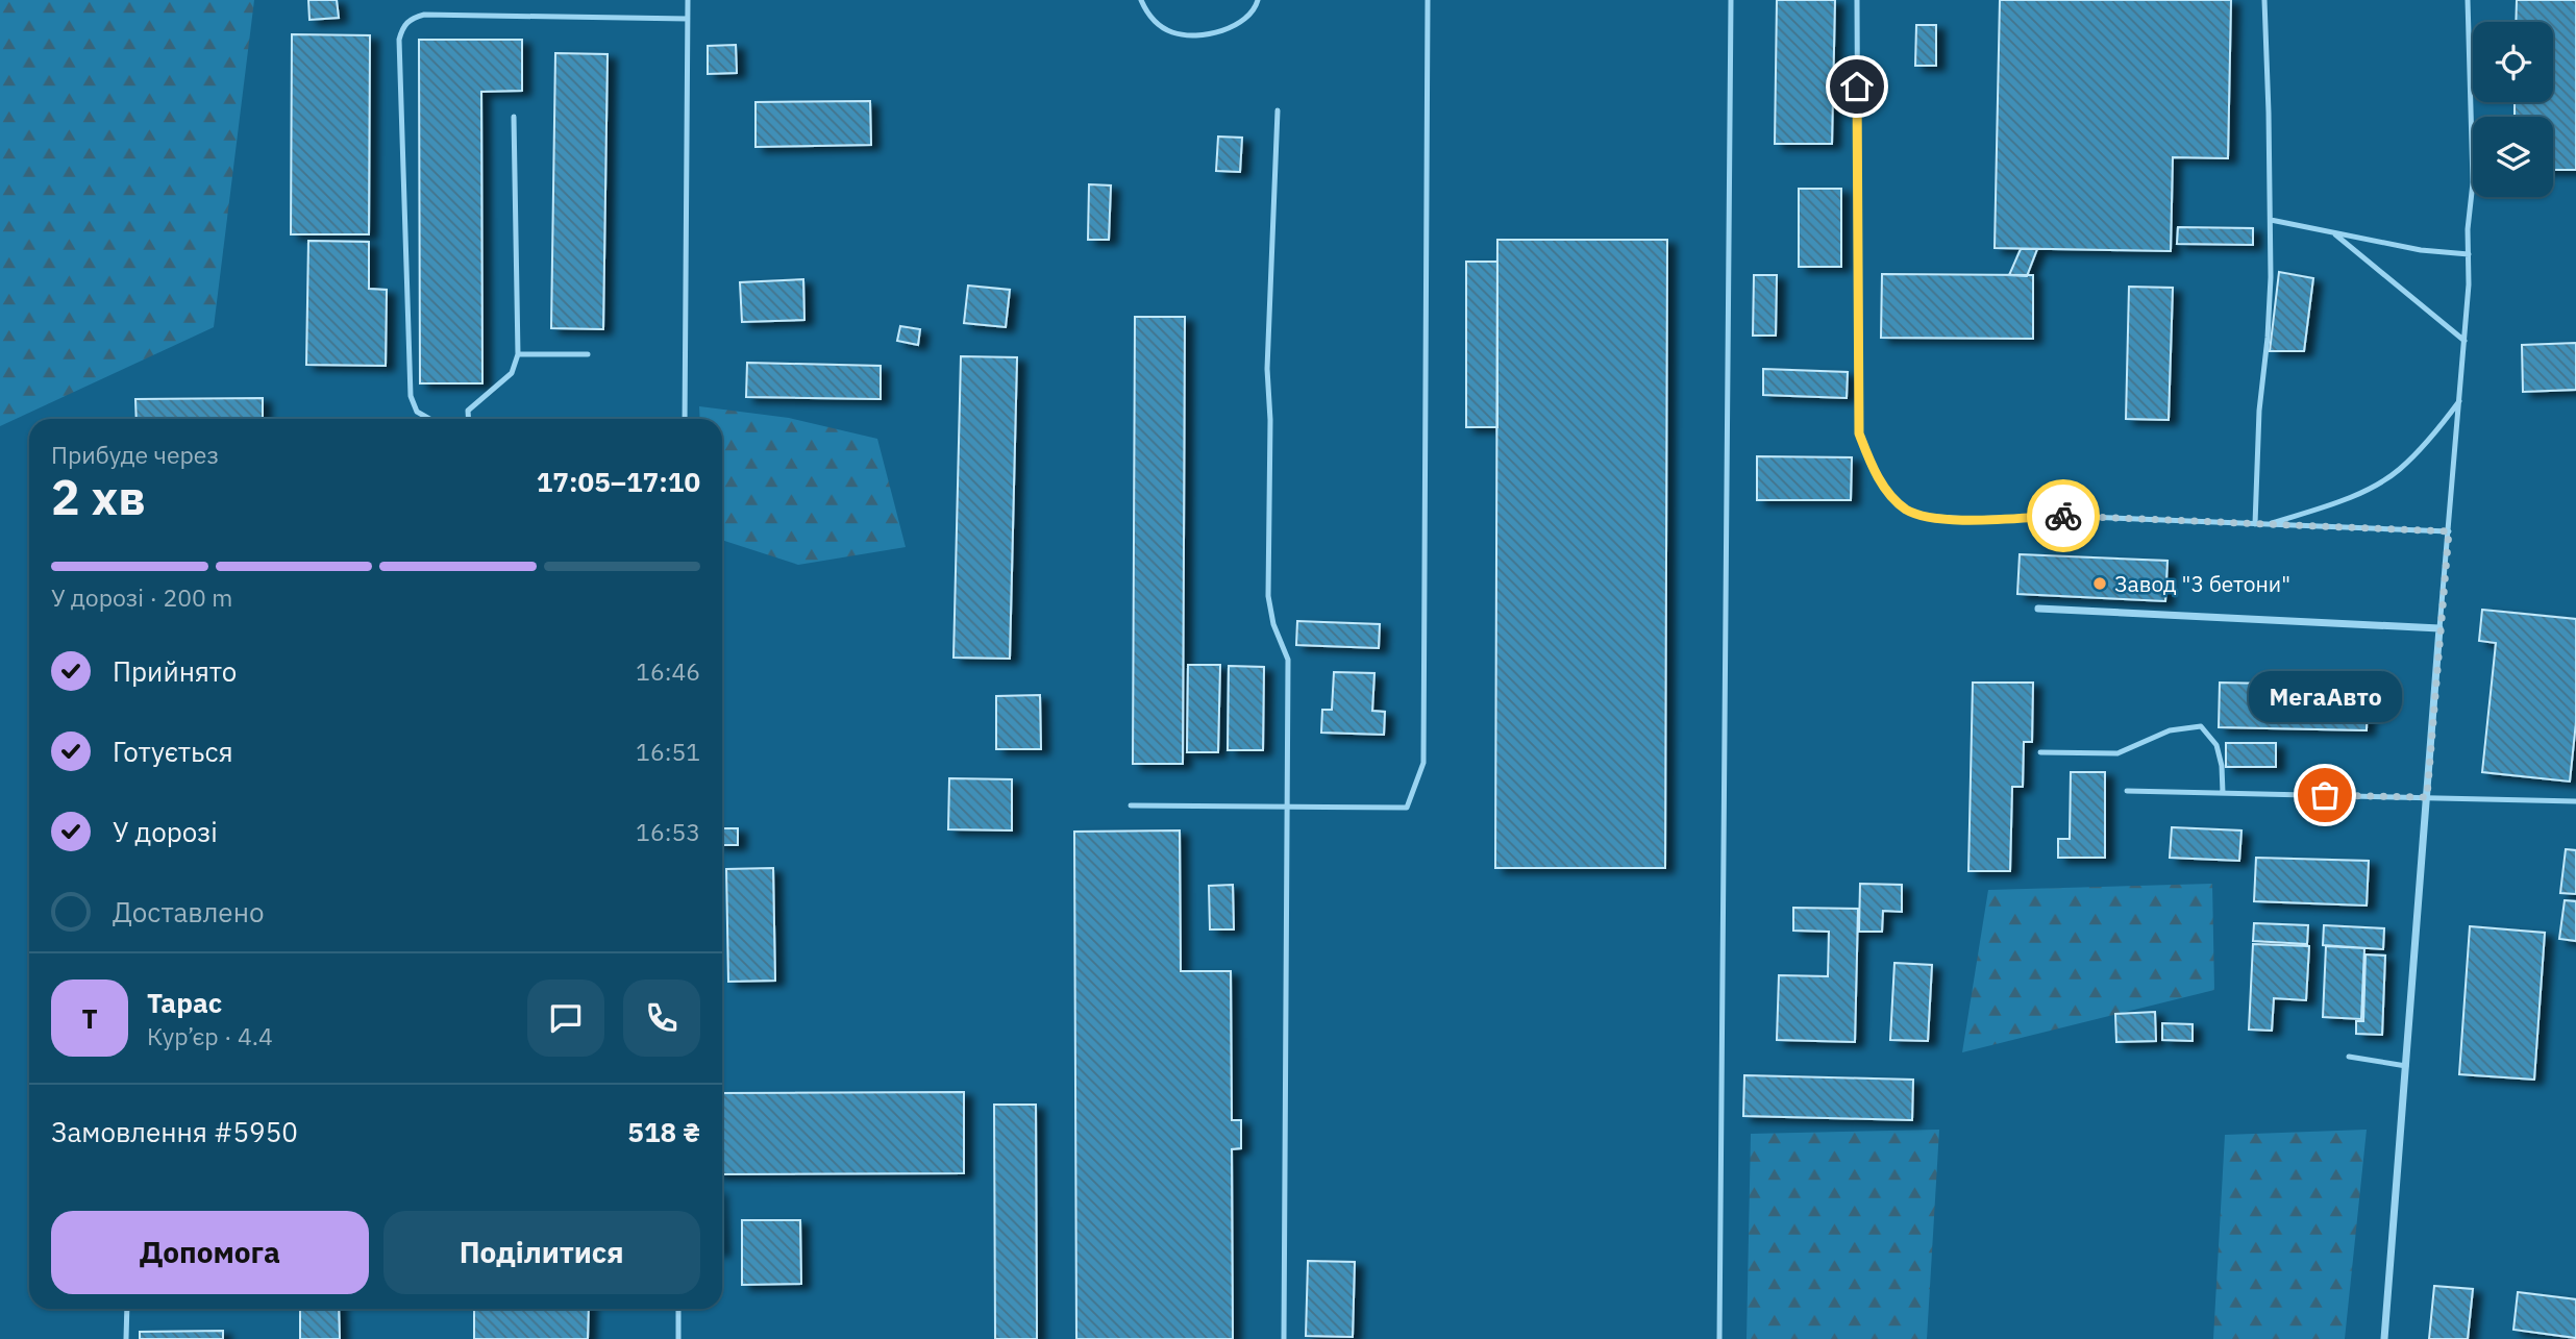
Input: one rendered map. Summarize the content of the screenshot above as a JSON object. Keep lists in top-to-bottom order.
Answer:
{
  "places": ["Завод \"3 бетони\"", "МегаАвто"],
  "page": {
    "heading": ["2 хв", "Прибуде через", "17:05–17:10"],
    "panel": [
      "Тарас",
      "Кур’єр · 4.4",
      "Замовлення #5950",
      "518 ₴"
    ],
    "bar": "У дорозі · 200 m",
    "list": [
      ["Прийнято", "16:46"],
      ["Готується", "16:51"],
      ["У дорозі", "16:53"],
      "Доставлено"
    ],
    "bubble": "МегаАвто",
    "round": "Т",
    "buttons": ["Допомога", "Поділитися"]
  }
}
